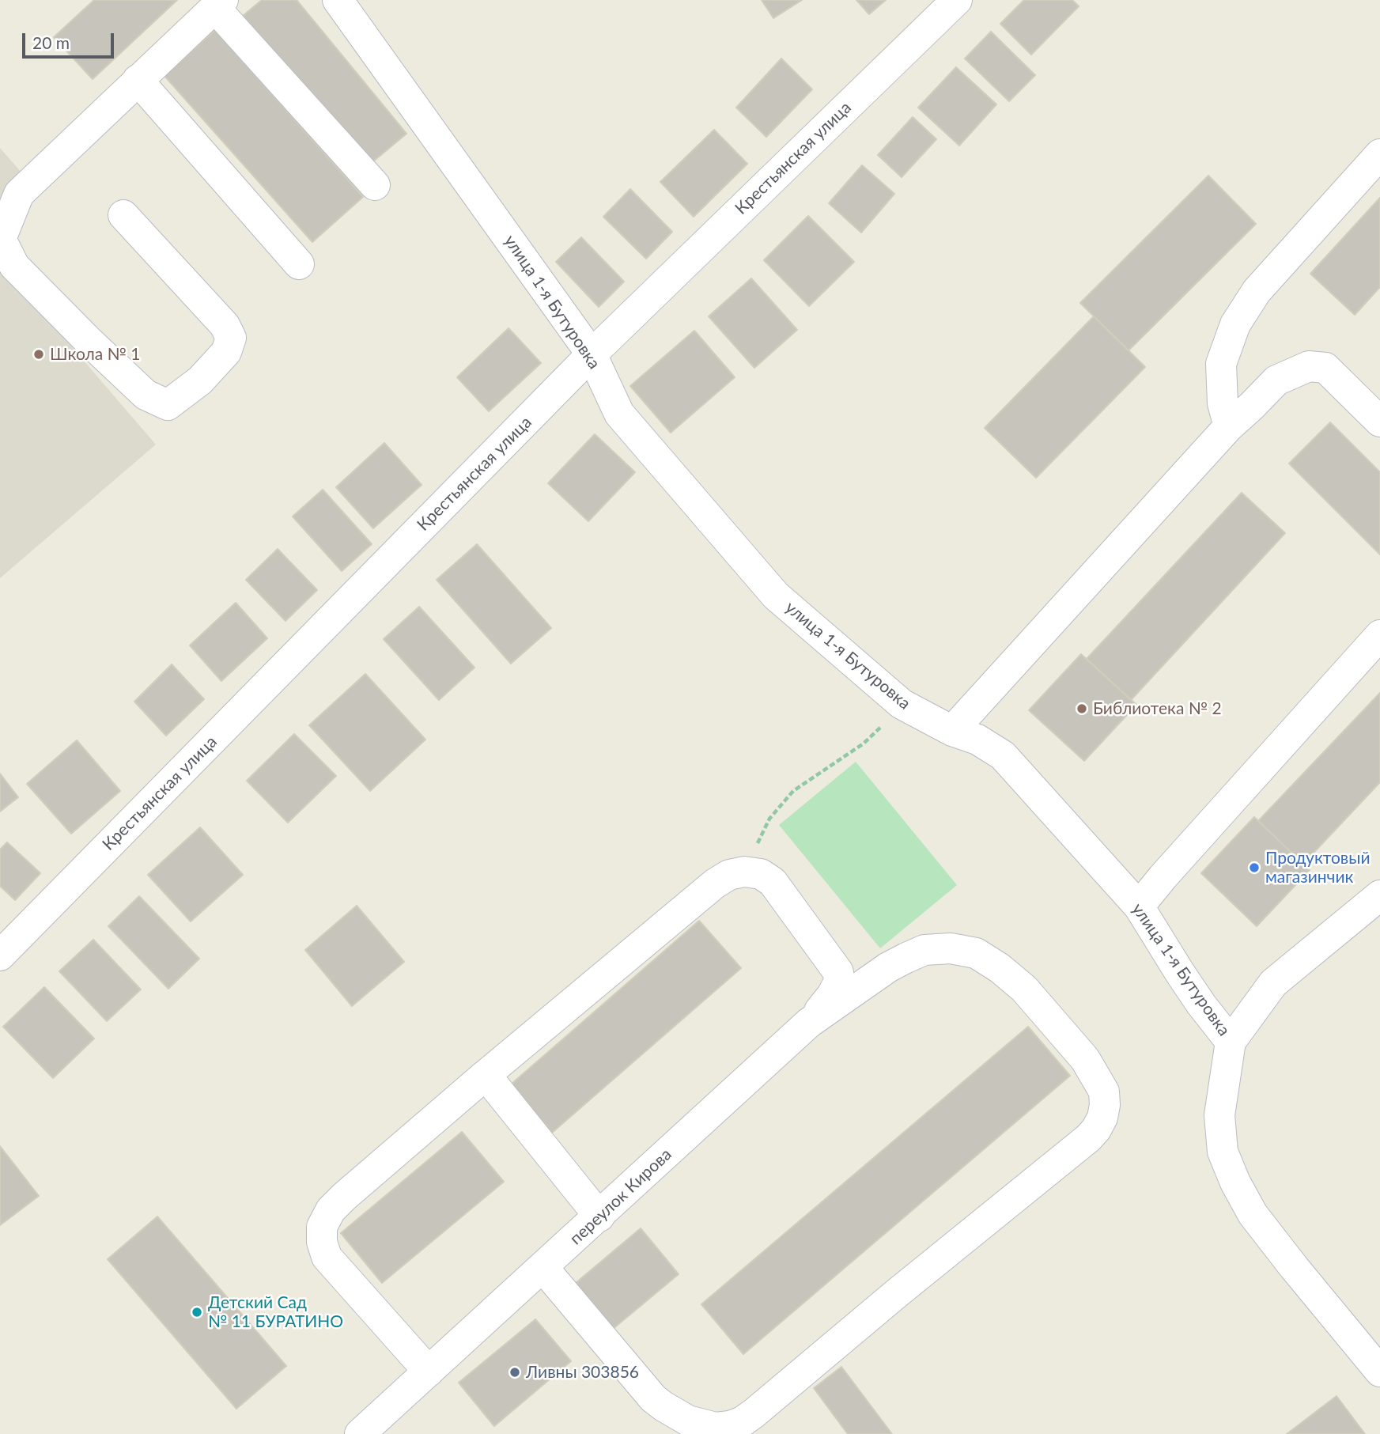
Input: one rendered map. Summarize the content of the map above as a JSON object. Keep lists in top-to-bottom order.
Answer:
{
  "streets": {
    "street": ["Крестьянская улица", "улица 1-я Бутуровка", "переулок Кирова"]
  },
  "crossings": [
    ["Крестьянская улица", "улица 1-я Бутуровка"]
  ],
  "places": [
    "Школа № 1",
    "Библиотека № 2",
    "Продуктовый магазинчик",
    "Детский Сад № 11 БУРАТИНО",
    "Ливны 303856"
  ],
  "scale_bar": "20 m"
}
